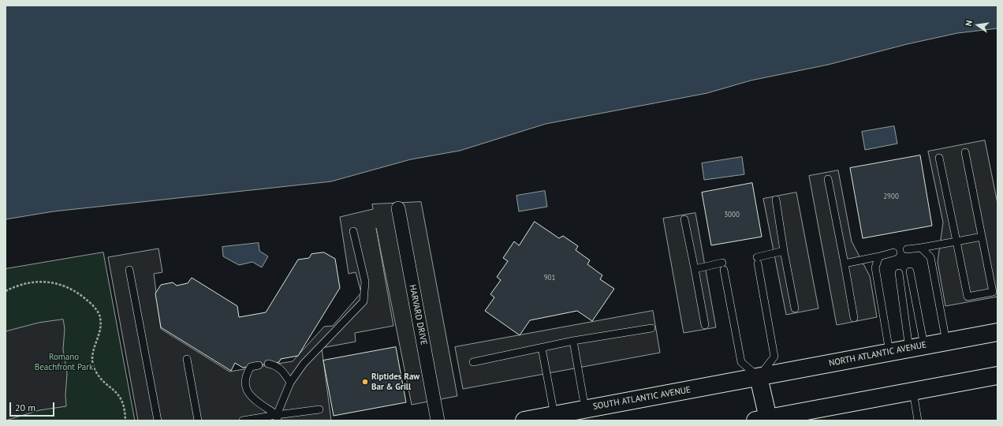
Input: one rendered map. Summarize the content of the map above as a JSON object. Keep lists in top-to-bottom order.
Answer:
{
  "streets": {
    "main road": ["NORTH ATLANTIC AVENUE", "SOUTH ATLANTIC AVENUE"],
    "street": ["HARVARD DRIVE"]
  },
  "crossings": [
    ["NORTH ATLANTIC AVENUE", "SOUTH ATLANTIC AVENUE"]
  ],
  "parks": ["Romano Beachfront Park"],
  "places": ["Riptides Raw Bar & Grill"],
  "house_numbers": ["2900", "3000", "901"],
  "scale_bar": "20 m",
  "north": "left"
}
